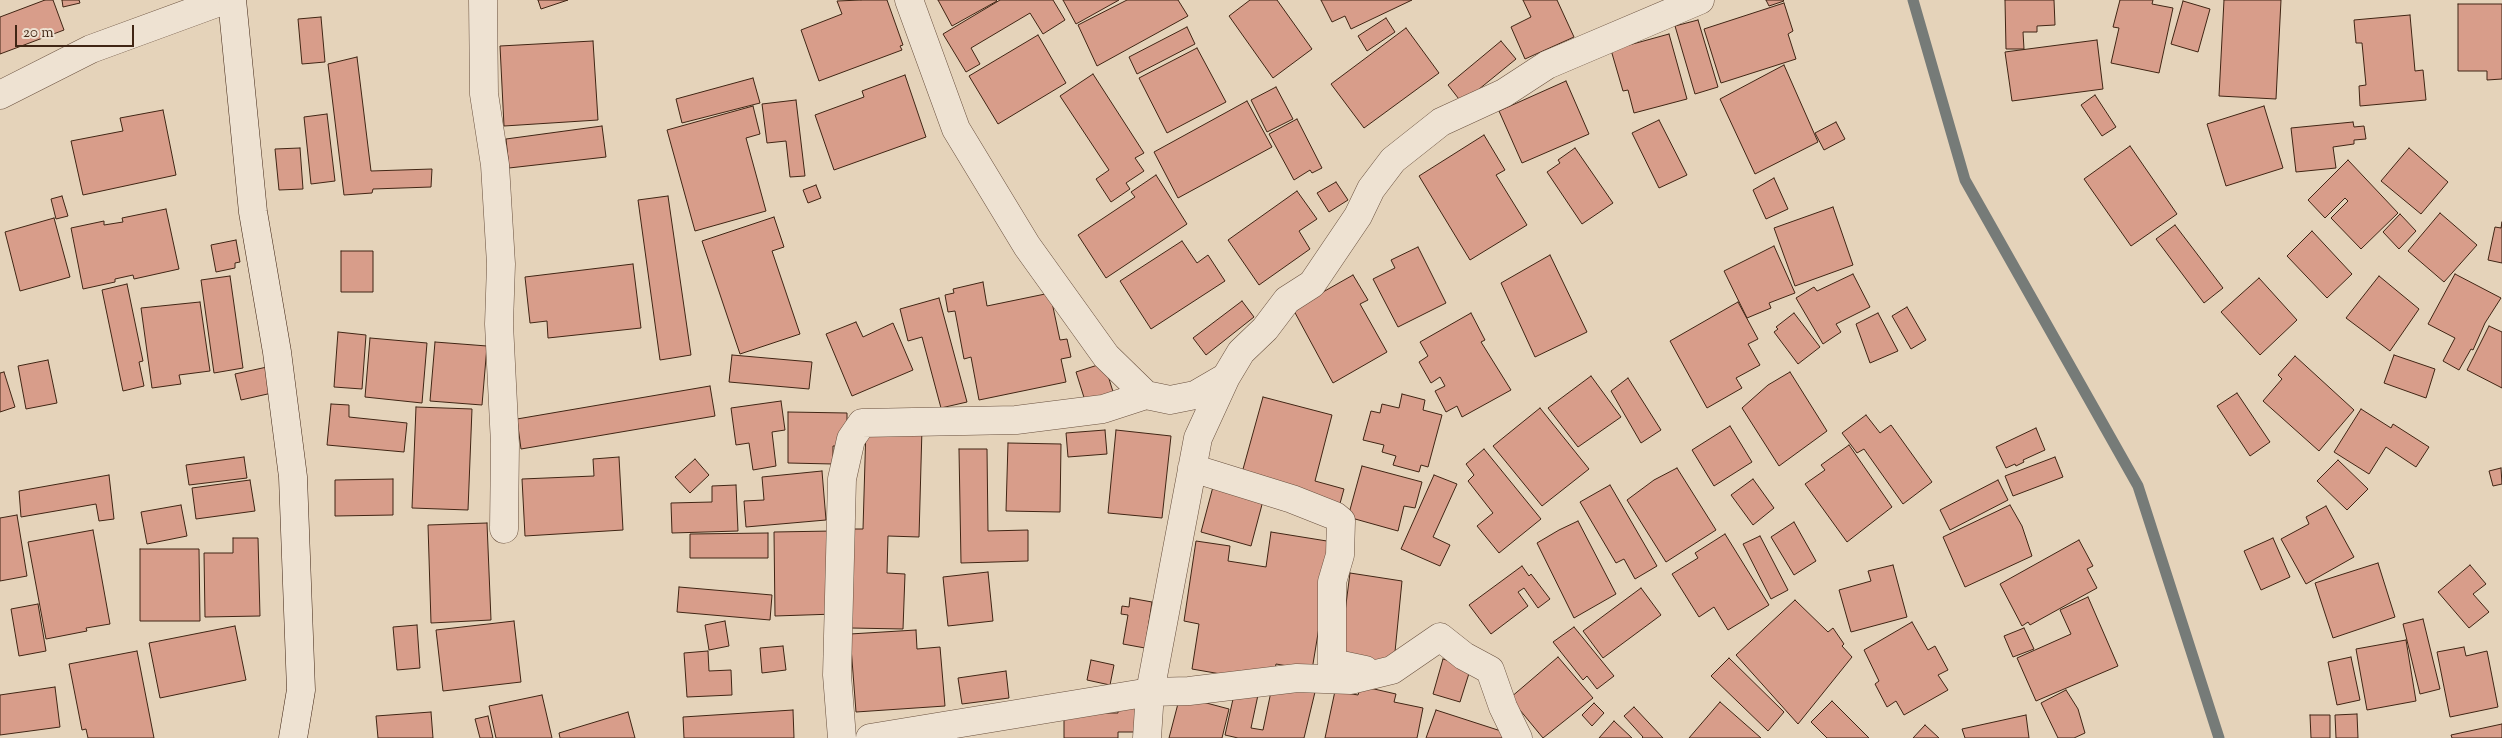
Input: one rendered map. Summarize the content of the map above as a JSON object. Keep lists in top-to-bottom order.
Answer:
{
  "scale_bar": "20 m"
}
